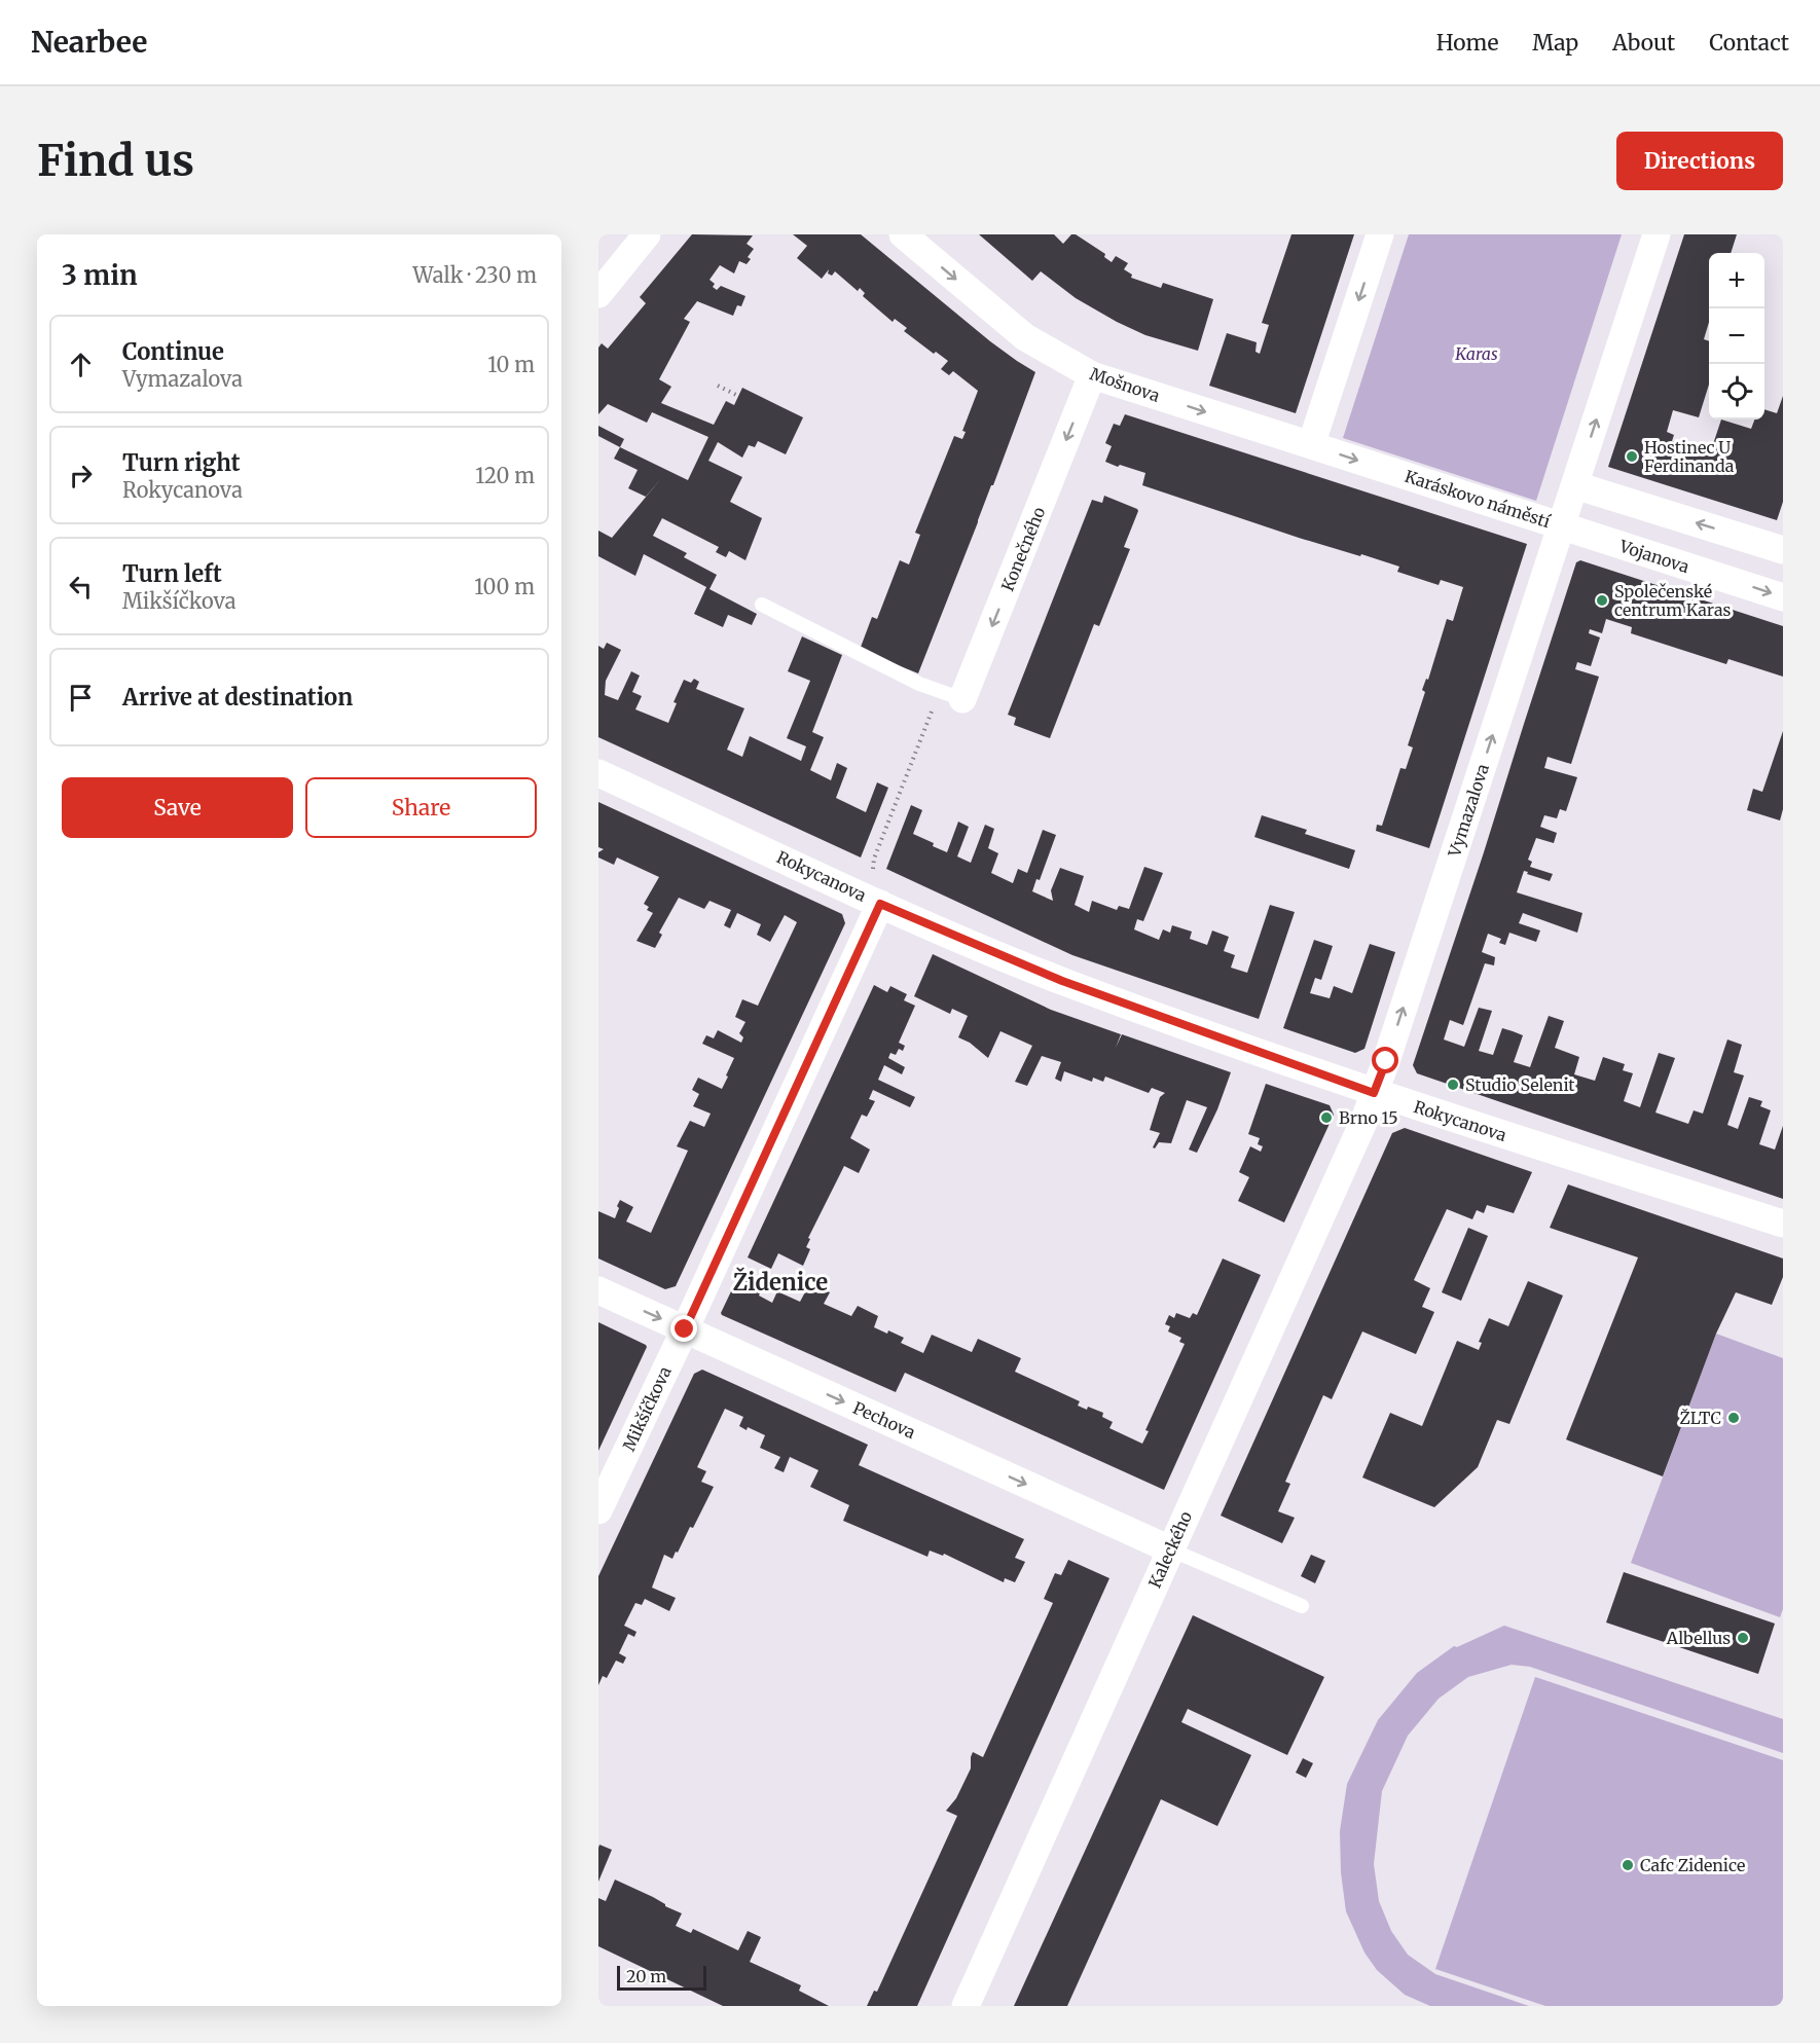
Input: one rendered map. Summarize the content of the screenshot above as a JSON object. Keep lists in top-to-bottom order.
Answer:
{
  "streets": {
    "street": [
      "Mošnova",
      "Karáskovo náměstí",
      "Konečného",
      "Vojanova",
      "Vymazalova",
      "Rokycanova",
      "Mikšíčkova",
      "Pechova",
      "Kaleckého"
    ]
  },
  "crossings": [
    ["Mošnova", "Karáskovo náměstí"],
    ["Mošnova", "Konečného"],
    ["Karáskovo náměstí", "Vojanova"],
    ["Karáskovo náměstí", "Vymazalova"],
    ["Vojanova", "Vymazalova"],
    ["Vymazalova", "Rokycanova"],
    ["Vymazalova", "Kaleckého"],
    ["Rokycanova", "Mikšíčkova"],
    ["Rokycanova", "Kaleckého"],
    ["Mikšíčkova", "Pechova"],
    ["Pechova", "Kaleckého"]
  ],
  "one_way": [
    "Mošnova",
    "Konečného",
    "Vymazalova",
    "Pechova"
  ],
  "districts": ["Židenice"],
  "parks": ["Karas"],
  "places": [
    "Hostinec U Ferdinanda",
    "Společenské centrum Karas",
    "Studio Selenit",
    "Brno 15",
    "ŽLTC",
    "Albellus",
    "Cafc Zidenice"
  ],
  "scale_bar": "20 m",
  "page": {
    "header": "Nearbee",
    "nav": [
      "Home",
      "Map",
      "About",
      "Contact"
    ],
    "buttons": [
      "Directions",
      ["Save", "Share"]
    ],
    "title": "Find us",
    "heading": ["3 min", "Walk · 230 m"],
    "map_buttons": ["+", "−"],
    "list": [
      ["Continue", "Vymazalova", "10 m"],
      ["Turn right", "Rokycanova", "120 m"],
      ["Turn left", "Mikšíčkova", "100 m"],
      "Arrive at destination"
    ],
    "scale": "20 m"
  }
}
